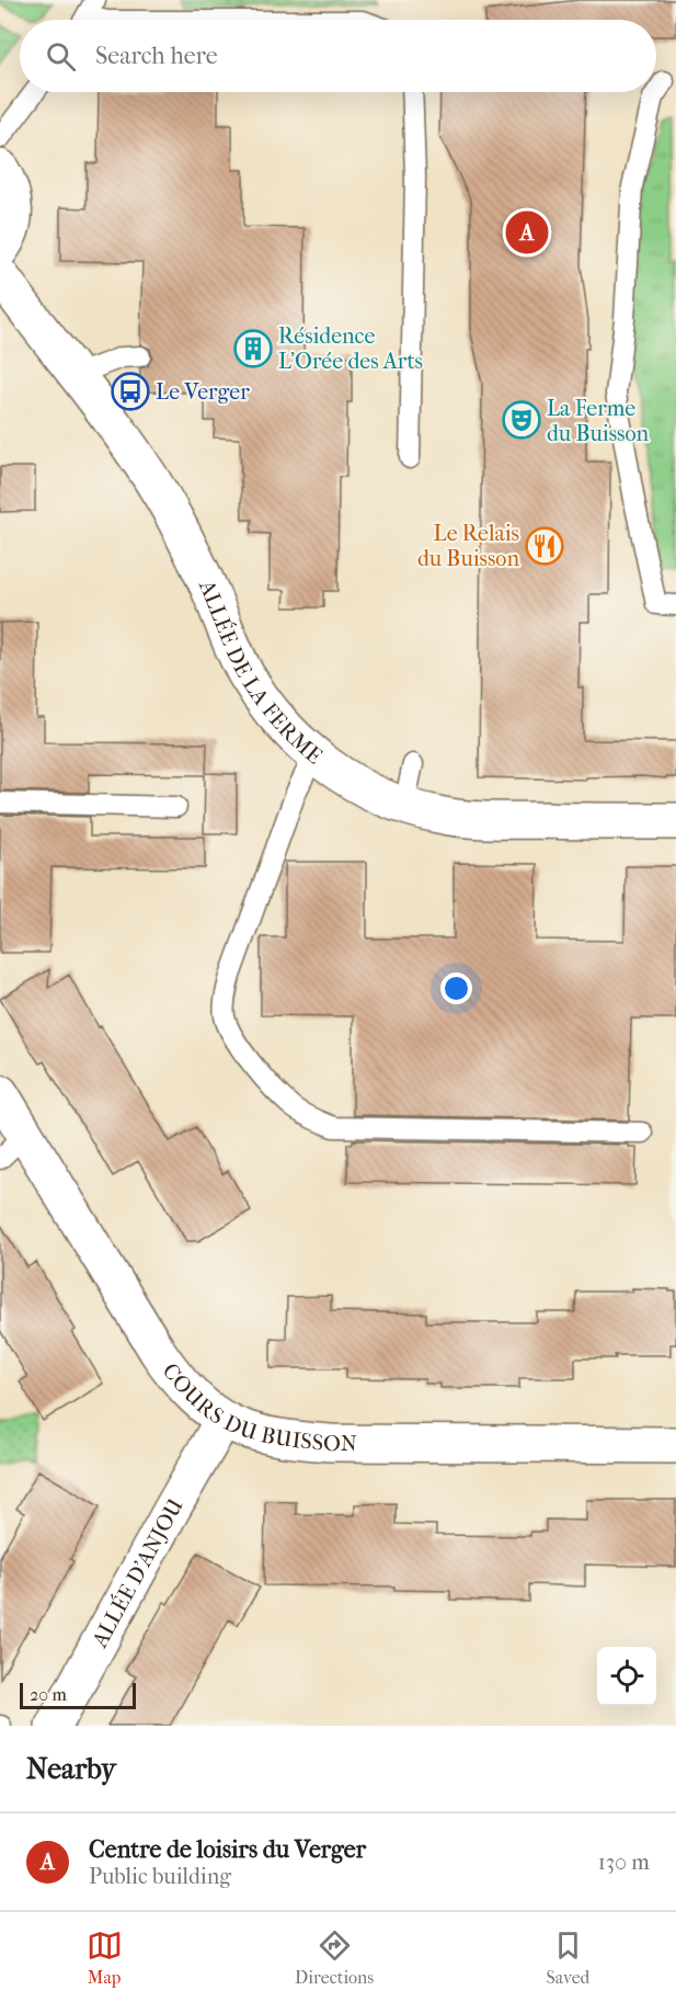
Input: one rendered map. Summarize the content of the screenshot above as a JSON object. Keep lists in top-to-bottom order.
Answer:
{
  "streets": {
    "street": ["ALLÉE DE LA FERME", "COURS DU BUISSON", "ALLÉE D'ANJOU"]
  },
  "crossings": [
    ["COURS DU BUISSON", "ALLÉE D'ANJOU"]
  ],
  "places": {
    "building": ["Résidence L’Orée des Arts"],
    "bus stop": ["Le Verger"],
    "theatre": ["La Ferme du Buisson"],
    "restaurant": ["Le Relais du Buisson"]
  },
  "scale_bar": "20 m",
  "page": {
    "search": "Search here",
    "pins": "A",
    "scale": "20 m",
    "heading": "Nearby",
    "list": [
      {
        "mark": "A",
        "name": "Centre de loisirs du Verger",
        "note": "Public building",
        "value": "130 m"
      }
    ],
    "nav": ["Map", "Directions", "Saved"]
  }
}
